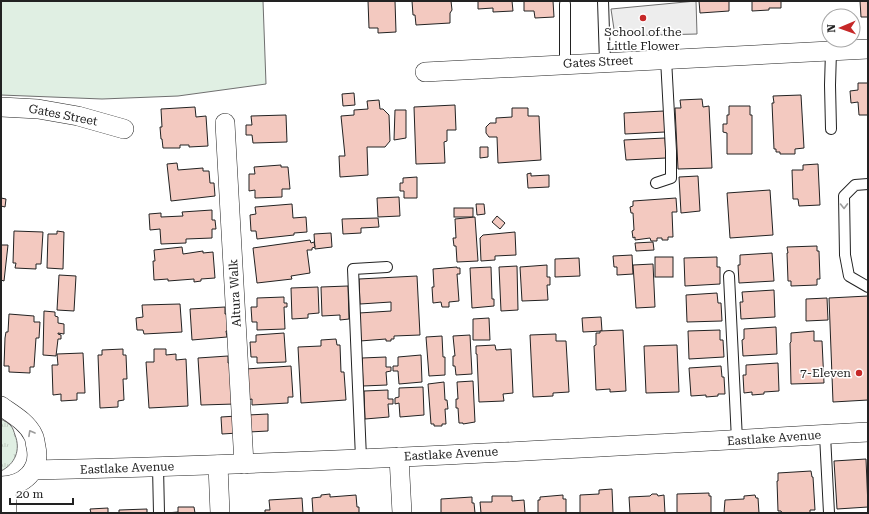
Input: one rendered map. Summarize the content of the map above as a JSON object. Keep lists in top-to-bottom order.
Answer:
{
  "streets": {
    "street": ["Gates Street", "Altura Walk", "Eastlake Avenue"]
  },
  "crossings": [
    ["Altura Walk", "Eastlake Avenue"]
  ],
  "places": ["School of the Little Flower", "7-Eleven"],
  "scale_bar": "20 m",
  "north": "left"
}
